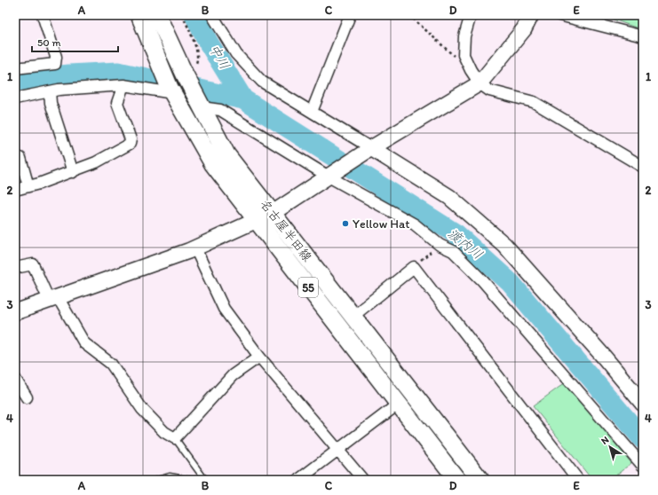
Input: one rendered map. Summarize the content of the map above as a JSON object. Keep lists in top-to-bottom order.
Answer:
{
  "streets": {
    "main road": ["名古屋半田線", "55"]
  },
  "water": ["中川", "渡内川"],
  "places": ["Yellow Hat"],
  "scale_bar": "50 m",
  "north": "top left",
  "grid": {
    "columns": [
      "A",
      "B",
      "C",
      "D",
      "E"
    ],
    "rows": [
      "1",
      "2",
      "3",
      "4"
    ]
  }
}
